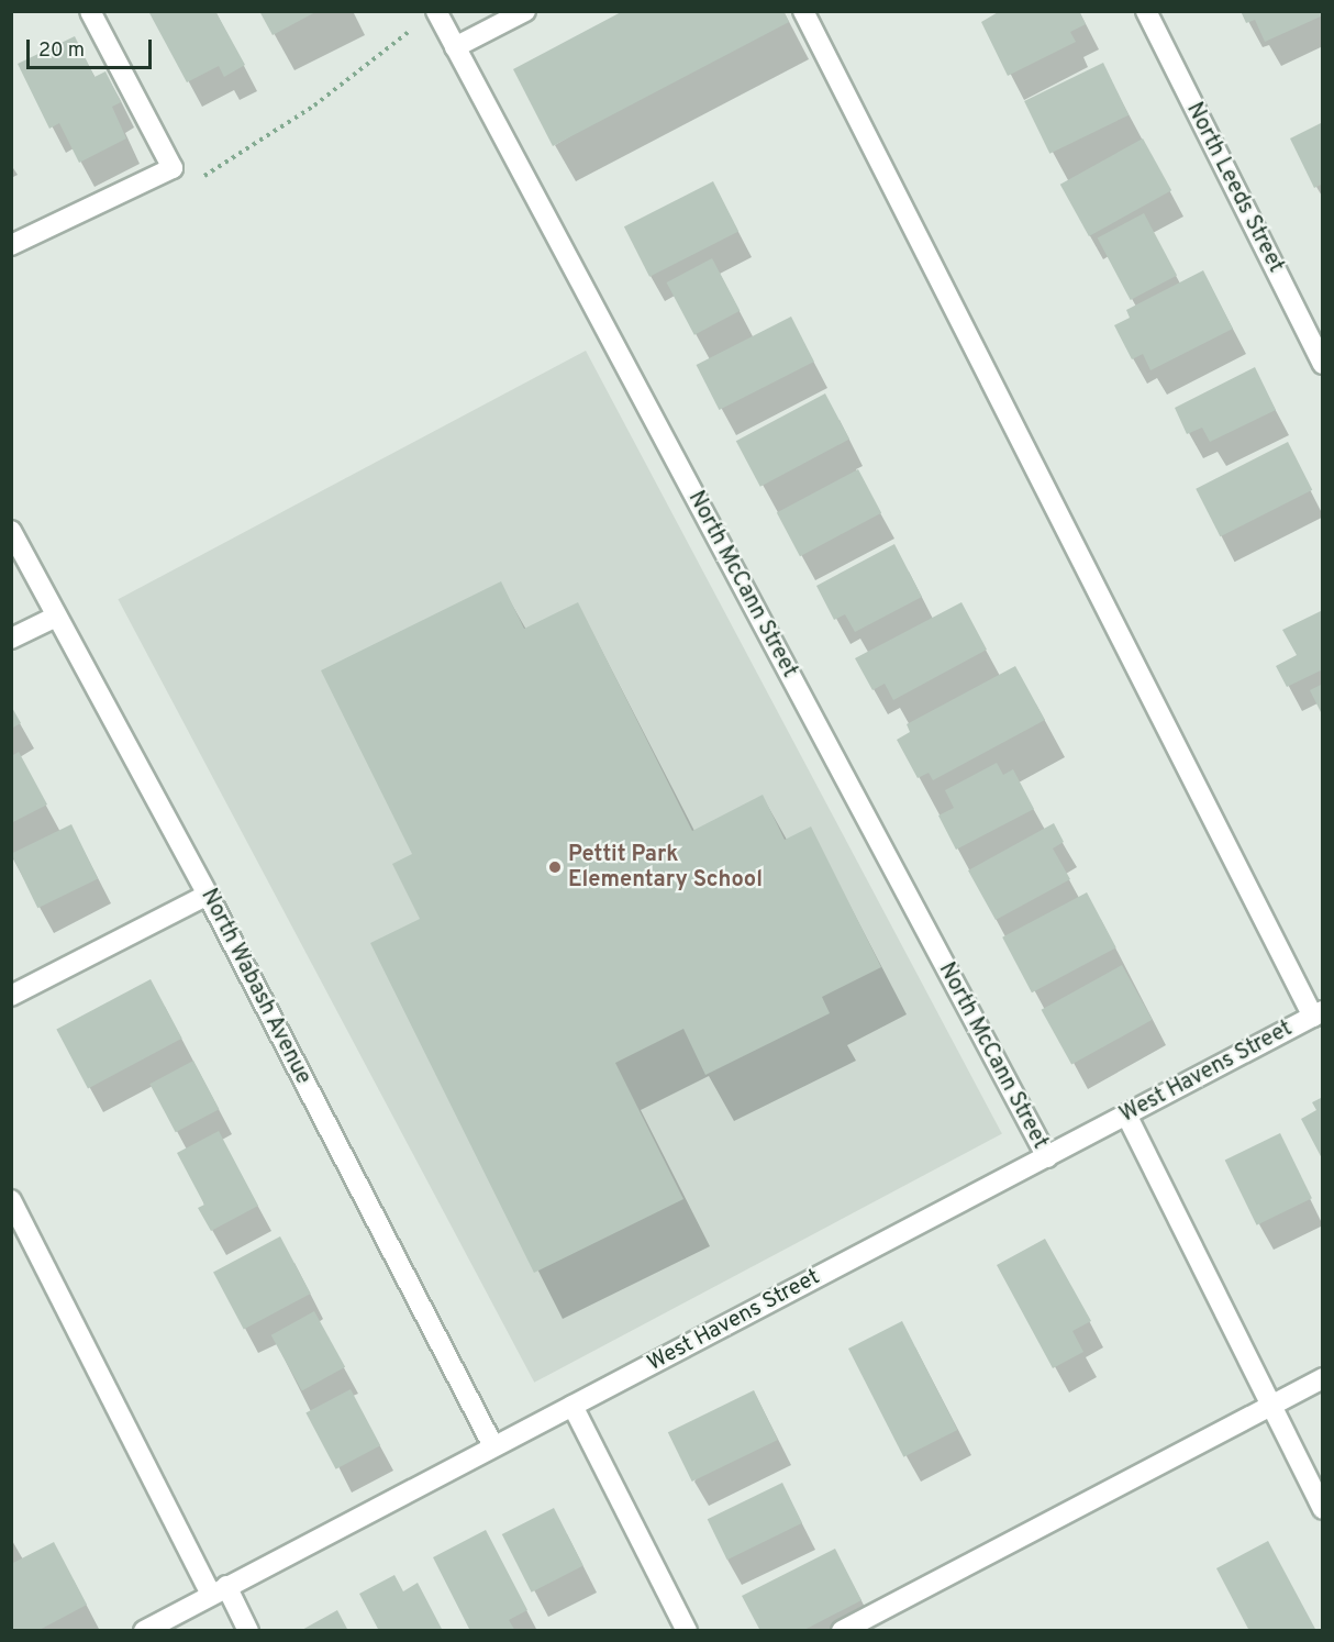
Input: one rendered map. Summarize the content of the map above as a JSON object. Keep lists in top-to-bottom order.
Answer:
{
  "streets": {
    "street": [
      "North Leeds Street",
      "North McCann Street",
      "North Wabash Avenue",
      "West Havens Street"
    ]
  },
  "crossings": [
    ["North McCann Street", "West Havens Street"],
    ["North Wabash Avenue", "West Havens Street"]
  ],
  "places": ["Pettit Park Elementary School"],
  "scale_bar": "20 m"
}
